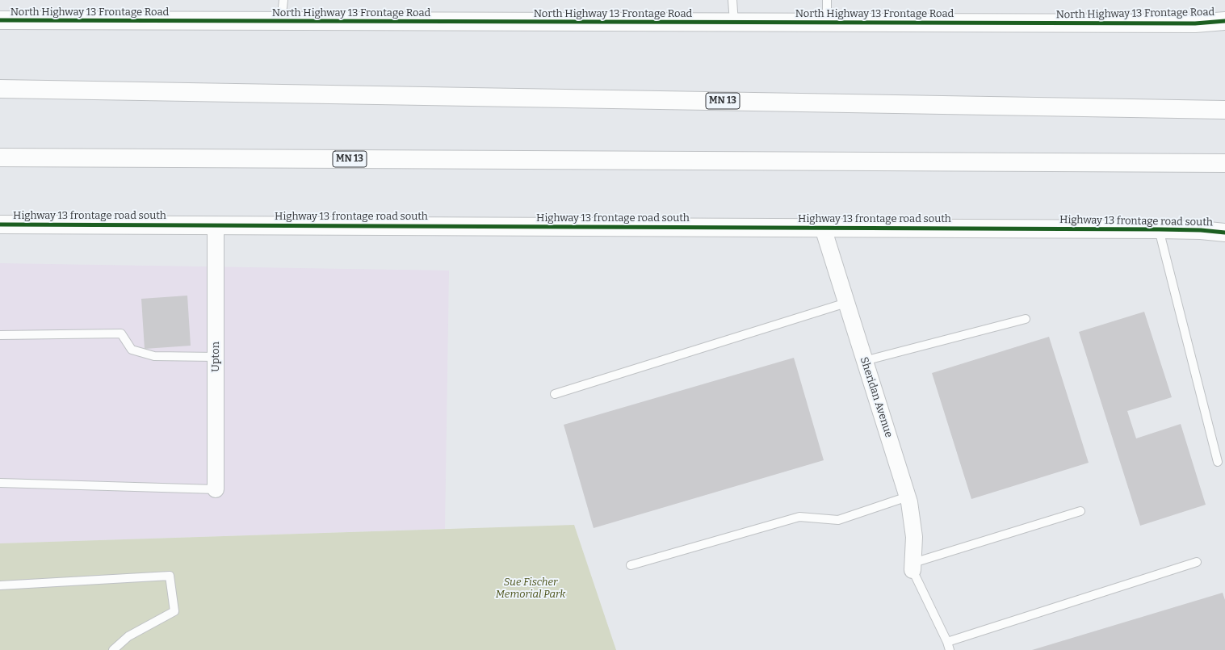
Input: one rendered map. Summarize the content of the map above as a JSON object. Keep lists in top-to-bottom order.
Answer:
{
  "streets": {
    "main road": ["North Highway 13 Frontage Road", "MN 13", "Highway 13 frontage road south"],
    "street": ["Upton", "Sheridan Avenue"]
  },
  "crossings": [
    ["Highway 13 frontage road south", "Upton"],
    ["Highway 13 frontage road south", "Sheridan Avenue"]
  ],
  "parks": ["Sue Fischer Memorial Park"]
}
